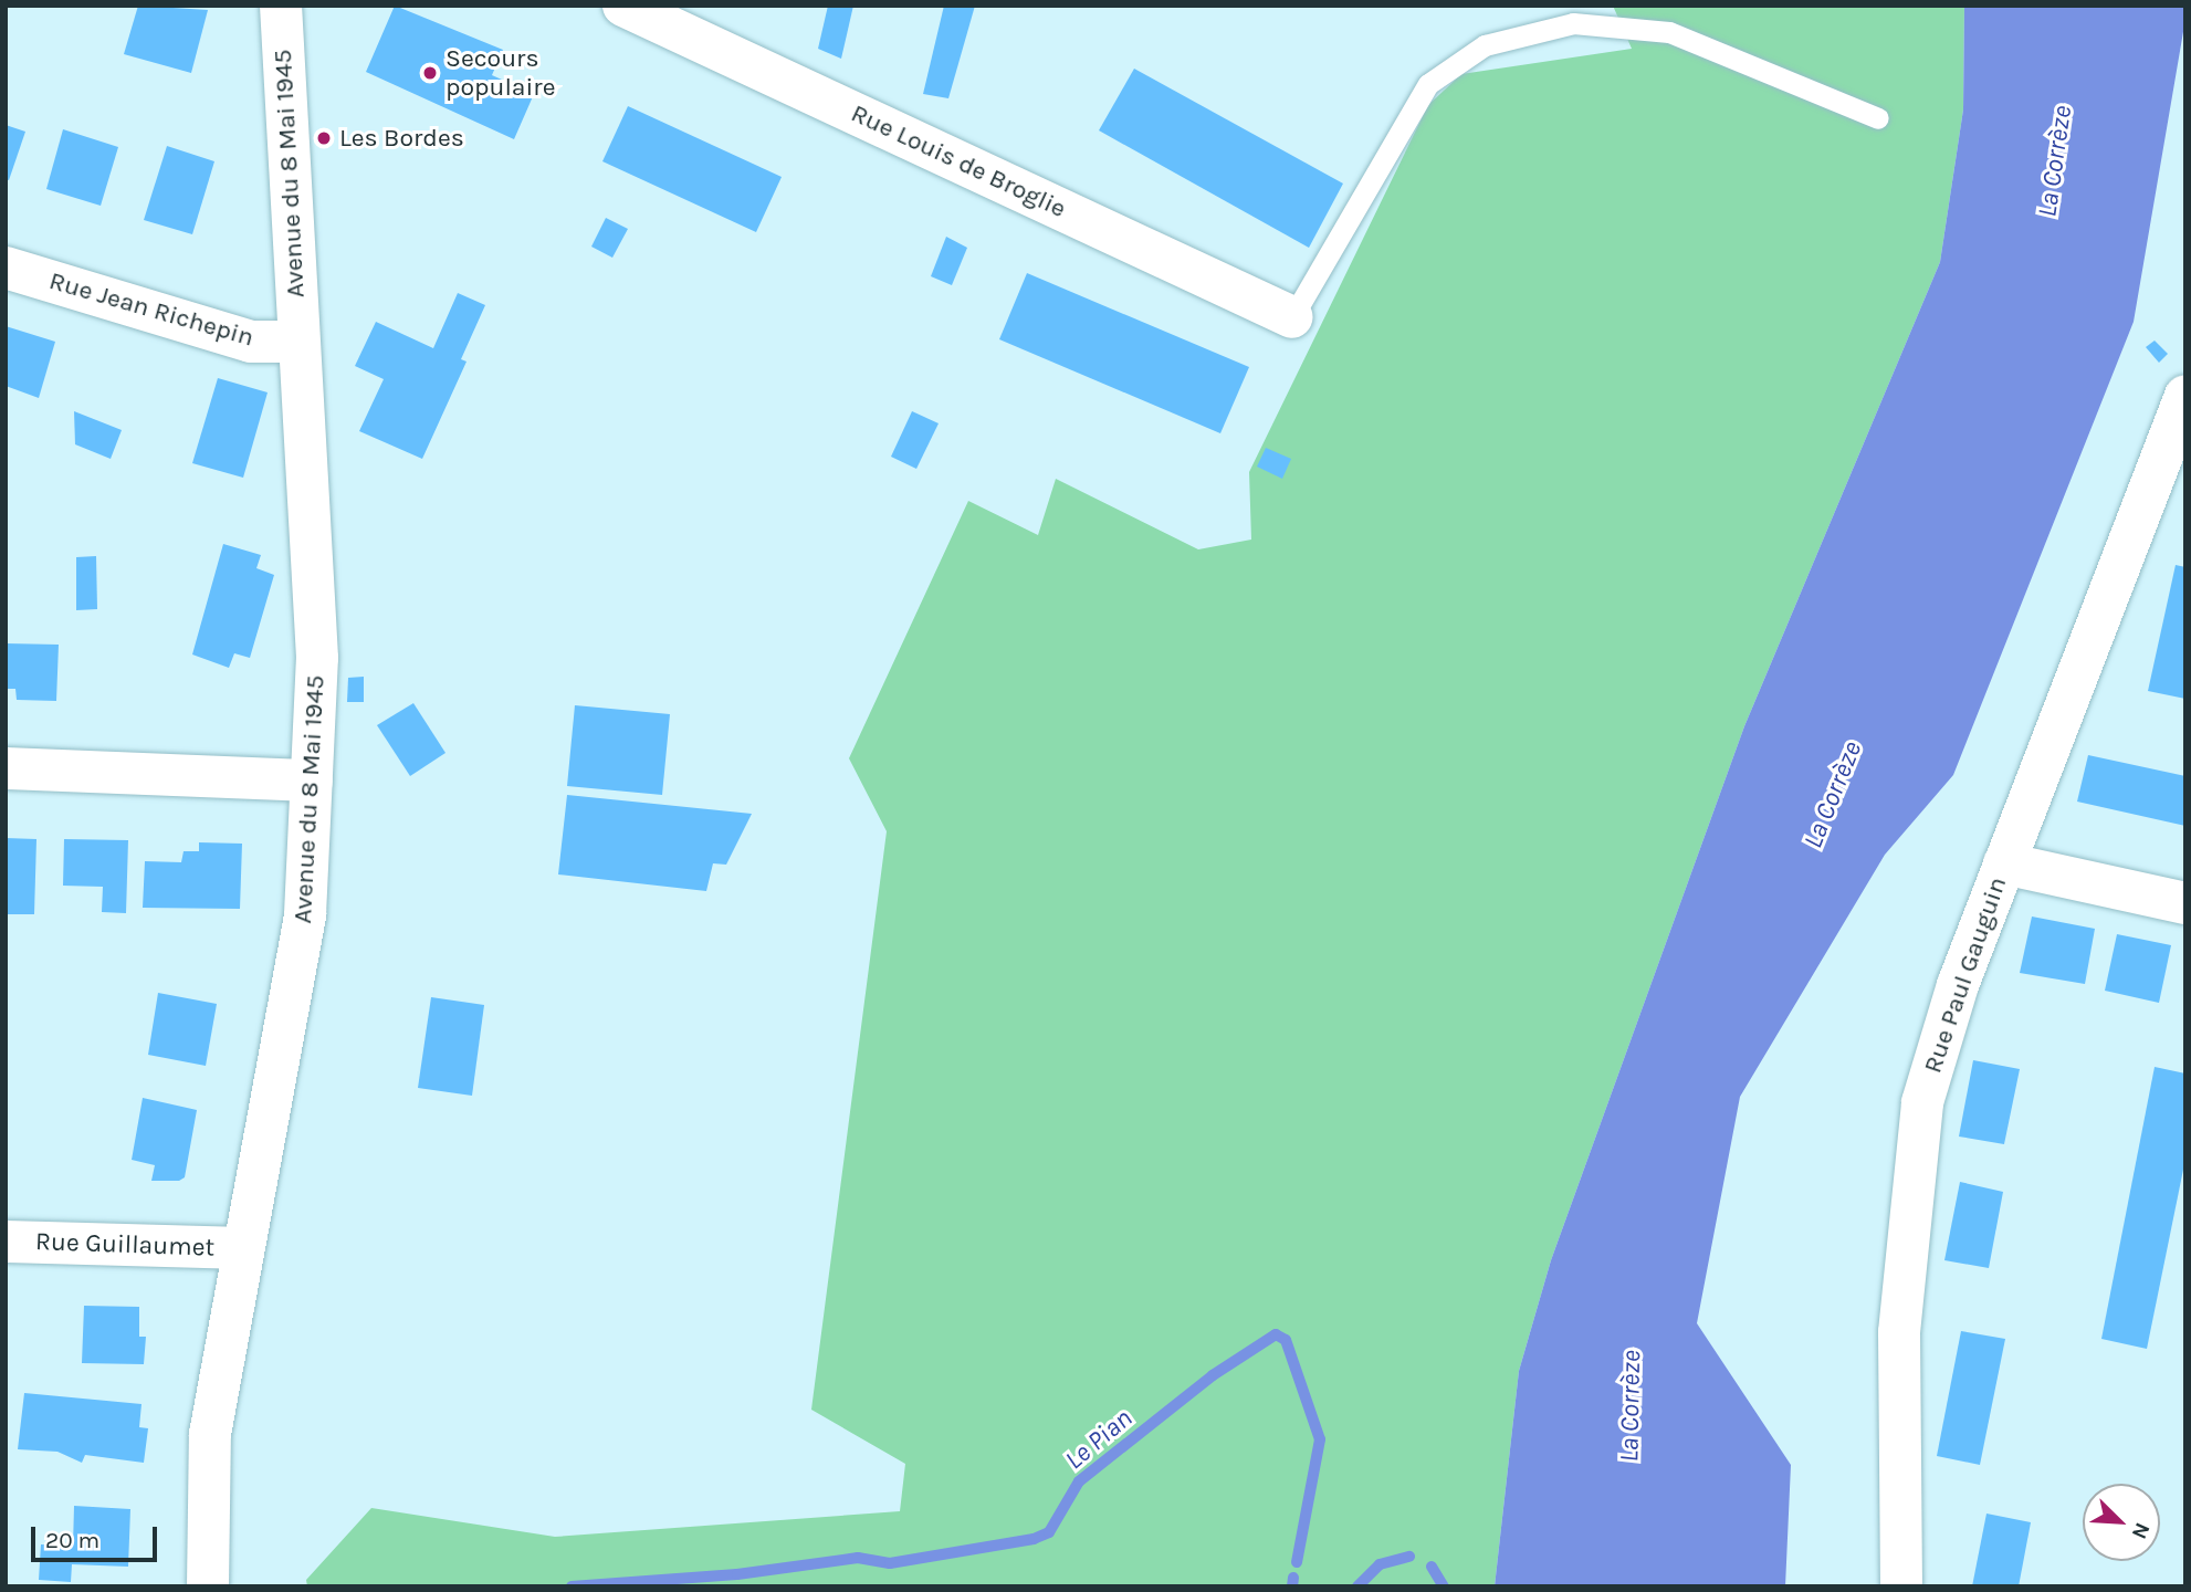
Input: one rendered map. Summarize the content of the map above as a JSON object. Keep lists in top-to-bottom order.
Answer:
{
  "streets": {
    "street": [
      "Rue Louis de Broglie",
      "Avenue du 8 Mai 1945",
      "Rue Jean Richepin",
      "Rue Paul Gauguin",
      "Rue Guillaumet"
    ]
  },
  "crossings": [
    ["Avenue du 8 Mai 1945", "Rue Jean Richepin"],
    ["Avenue du 8 Mai 1945", "Rue Guillaumet"]
  ],
  "water": ["La Corrèze", "Le Pian"],
  "places": ["Secours populaire", "Les Bordes"],
  "scale_bar": "20 m",
  "north": "bottom right"
}
